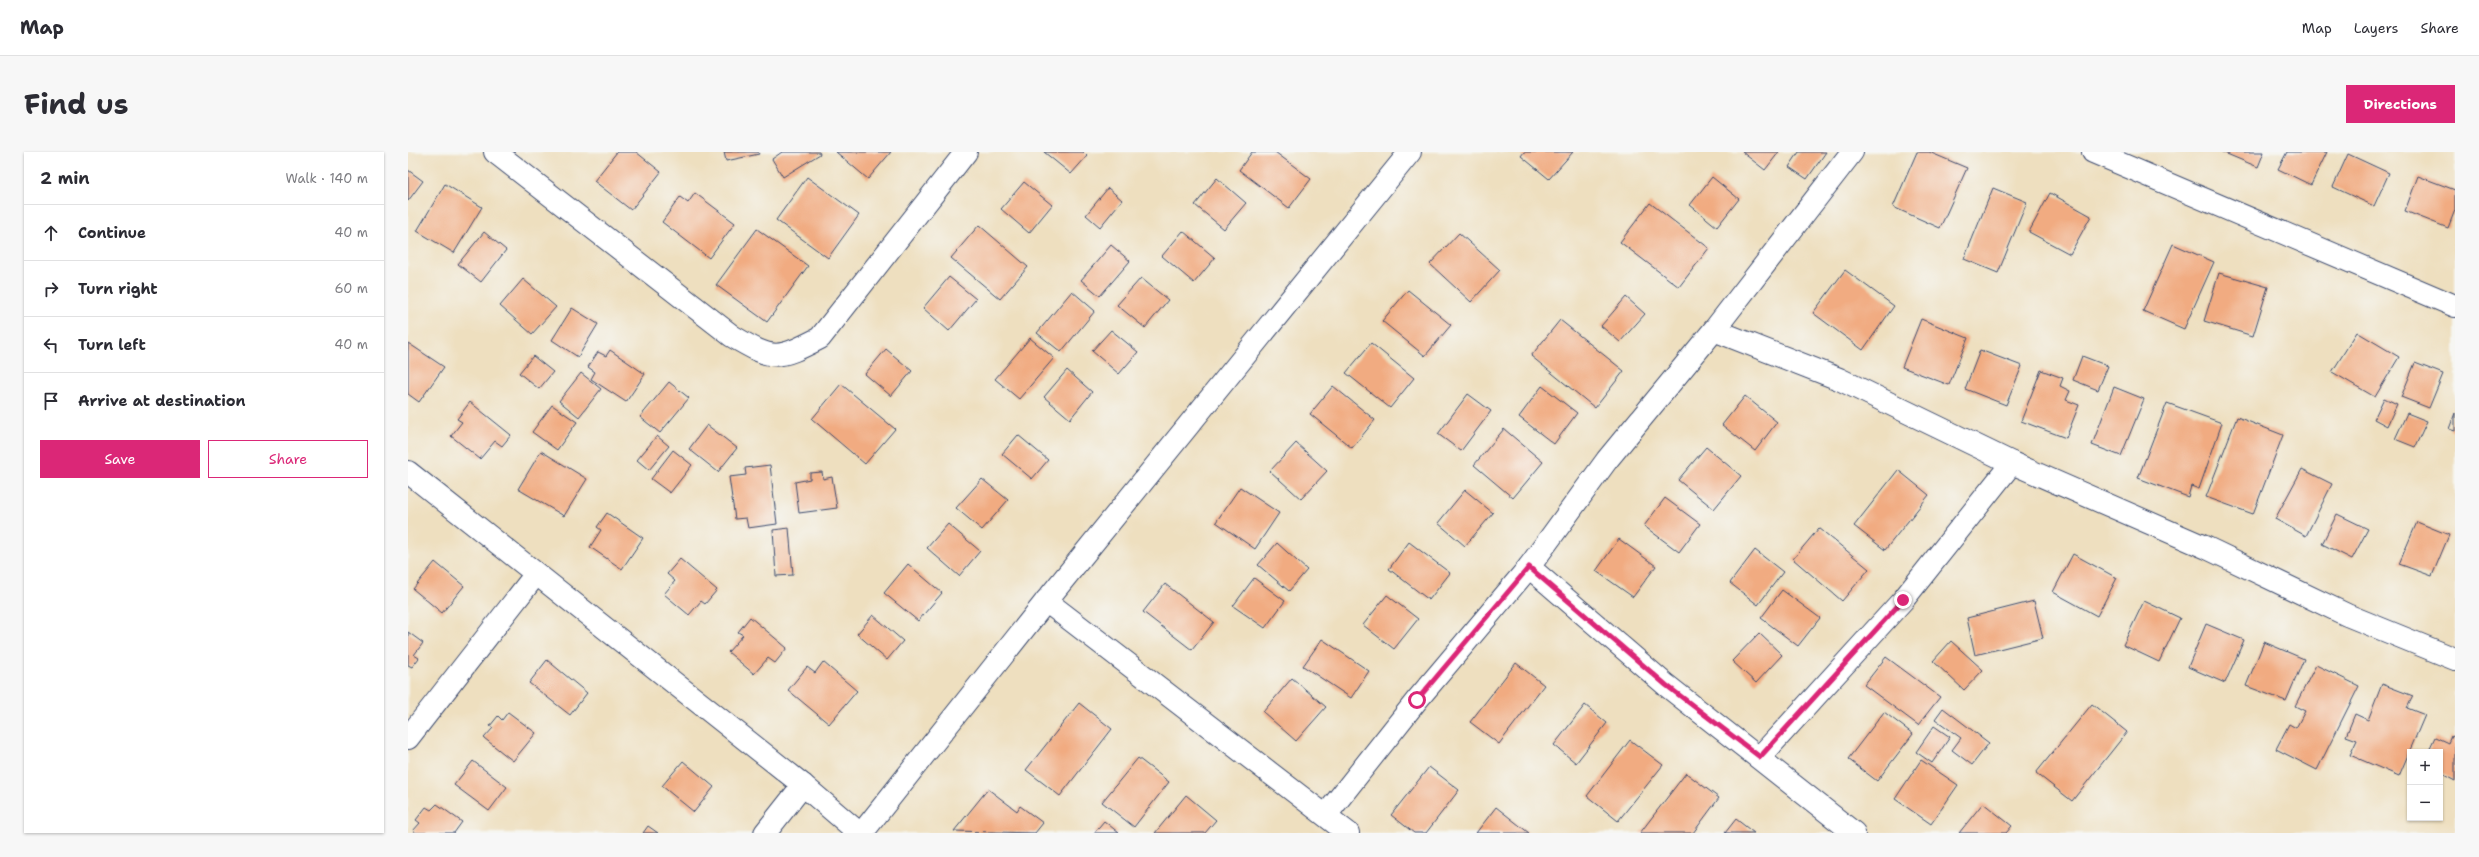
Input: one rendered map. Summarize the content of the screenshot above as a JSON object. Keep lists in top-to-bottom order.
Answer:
{
  "page": {
    "header": "Map",
    "nav": ["Map", "Layers", "Share"],
    "title": "Find us",
    "buttons": [
      "Directions",
      ["Save", "Share"]
    ],
    "heading": ["2 min", "Walk · 140 m"],
    "list": [
      ["Continue", "40 m"],
      ["Turn right", "60 m"],
      ["Turn left", "40 m"],
      "Arrive at destination"
    ],
    "map_buttons": ["+", "−"]
  }
}
